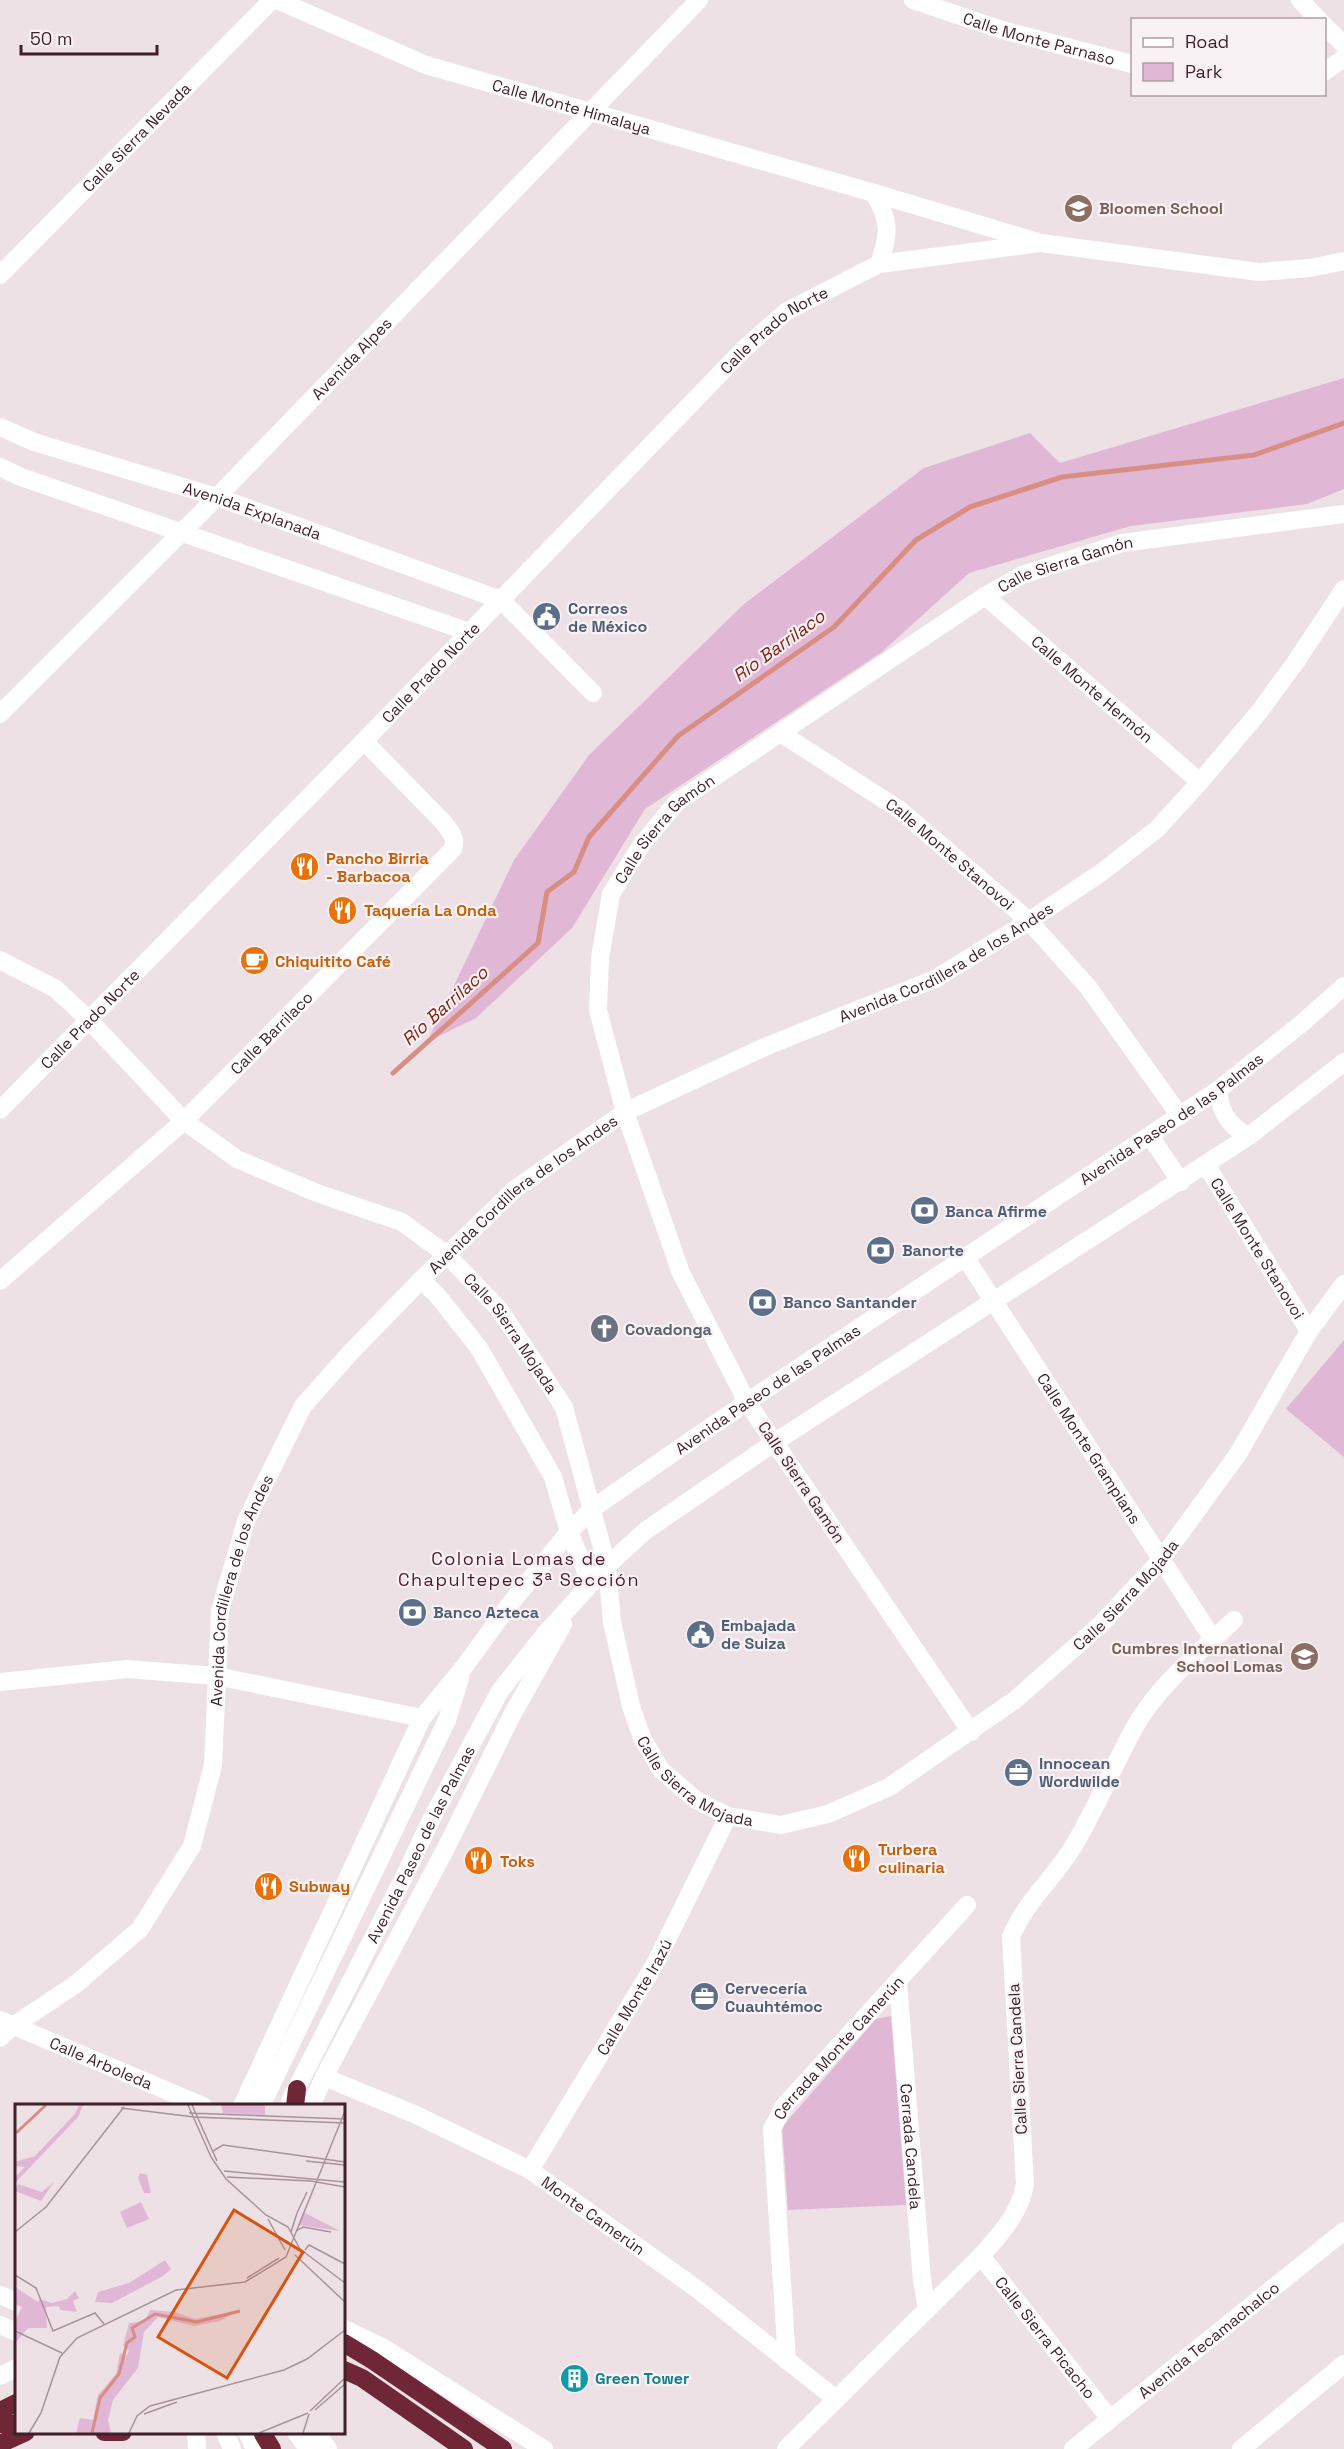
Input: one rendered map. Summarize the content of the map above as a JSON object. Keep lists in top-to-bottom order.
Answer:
{
  "streets": {
    "street": [
      "Calle Monte Parnaso",
      "Calle Monte Himalaya",
      "Calle Sierra Nevada",
      "Calle Prado Norte",
      "Avenida Alpes",
      "Avenida Explanada",
      "Calle Sierra Gamón",
      "Calle Monte Hermón",
      "Calle Monte Stanovoi",
      "Avenida Cordillera de los Andes",
      "Calle Barrilaco",
      "Avenida Paseo de las Palmas",
      "Calle Sierra Mojada",
      "Calle Monte Grampians",
      "Calle Monte Irazú",
      "Cerrada Monte Camerún",
      "Calle Sierra Candela",
      "Calle Arboleda",
      "Cerrada Candela",
      "Monte Camerún",
      "Calle Sierra Picacho",
      "Avenida Tecamachalco"
    ]
  },
  "crossings": [
    ["Calle Monte Himalaya", "Calle Sierra Nevada"],
    ["Calle Monte Himalaya", "Calle Prado Norte"],
    ["Calle Monte Himalaya", "Avenida Alpes"],
    ["Calle Prado Norte", "Avenida Explanada"],
    ["Calle Prado Norte", "Calle Barrilaco"],
    ["Calle Prado Norte", "Calle Sierra Mojada"],
    ["Avenida Alpes", "Avenida Explanada"],
    ["Calle Sierra Gamón", "Calle Monte Hermón"],
    ["Calle Sierra Gamón", "Calle Monte Stanovoi"],
    ["Calle Sierra Gamón", "Avenida Cordillera de los Andes"],
    ["Calle Sierra Gamón", "Avenida Paseo de las Palmas"],
    ["Calle Sierra Gamón", "Calle Sierra Mojada"],
    ["Calle Monte Hermón", "Avenida Cordillera de los Andes"],
    ["Calle Monte Stanovoi", "Avenida Cordillera de los Andes"],
    ["Calle Monte Stanovoi", "Avenida Paseo de las Palmas"],
    ["Calle Monte Stanovoi", "Calle Sierra Mojada"],
    ["Avenida Cordillera de los Andes", "Calle Sierra Mojada"],
    ["Avenida Cordillera de los Andes", "Calle Arboleda"],
    ["Calle Barrilaco", "Calle Sierra Mojada"],
    ["Avenida Paseo de las Palmas", "Calle Sierra Mojada"],
    ["Avenida Paseo de las Palmas", "Calle Monte Grampians"],
    ["Avenida Paseo de las Palmas", "Monte Camerún"],
    ["Calle Sierra Mojada", "Calle Monte Grampians"],
    ["Calle Sierra Mojada", "Calle Monte Irazú"],
    ["Calle Monte Grampians", "Calle Sierra Candela"],
    ["Calle Monte Irazú", "Monte Camerún"],
    ["Cerrada Monte Camerún", "Cerrada Candela"],
    ["Cerrada Monte Camerún", "Monte Camerún"],
    ["Calle Sierra Candela", "Cerrada Candela"],
    ["Calle Sierra Candela", "Monte Camerún"],
    ["Calle Sierra Candela", "Calle Sierra Picacho"],
    ["Calle Sierra Picacho", "Avenida Tecamachalco"]
  ],
  "districts": ["Colonia Lomas de Chapultepec 3ª Sección"],
  "water": ["Río Barrilaco"],
  "places": {
    "school or university": ["Bloomen School", "Cumbres International School Lomas"],
    "public building": ["Correos de México", "Embajada de Suiza"],
    "restaurant": [
      "Pancho Birria - Barbacoa",
      "Taquería La Onda",
      "Turbera culinaria",
      "Toks",
      "Subway"
    ],
    "cafe": ["Chiquitito Café"],
    "bank": [
      "Banca Afirme",
      "Banorte",
      "Banco Santander",
      "Banco Azteca"
    ],
    "church": ["Covadonga"],
    "office": ["Innocean Wordwilde", "Cervecería Cuauhtémoc"],
    "building": ["Green Tower"]
  },
  "legend": ["Road", "Park"],
  "scale_bar": "50 m"
}
